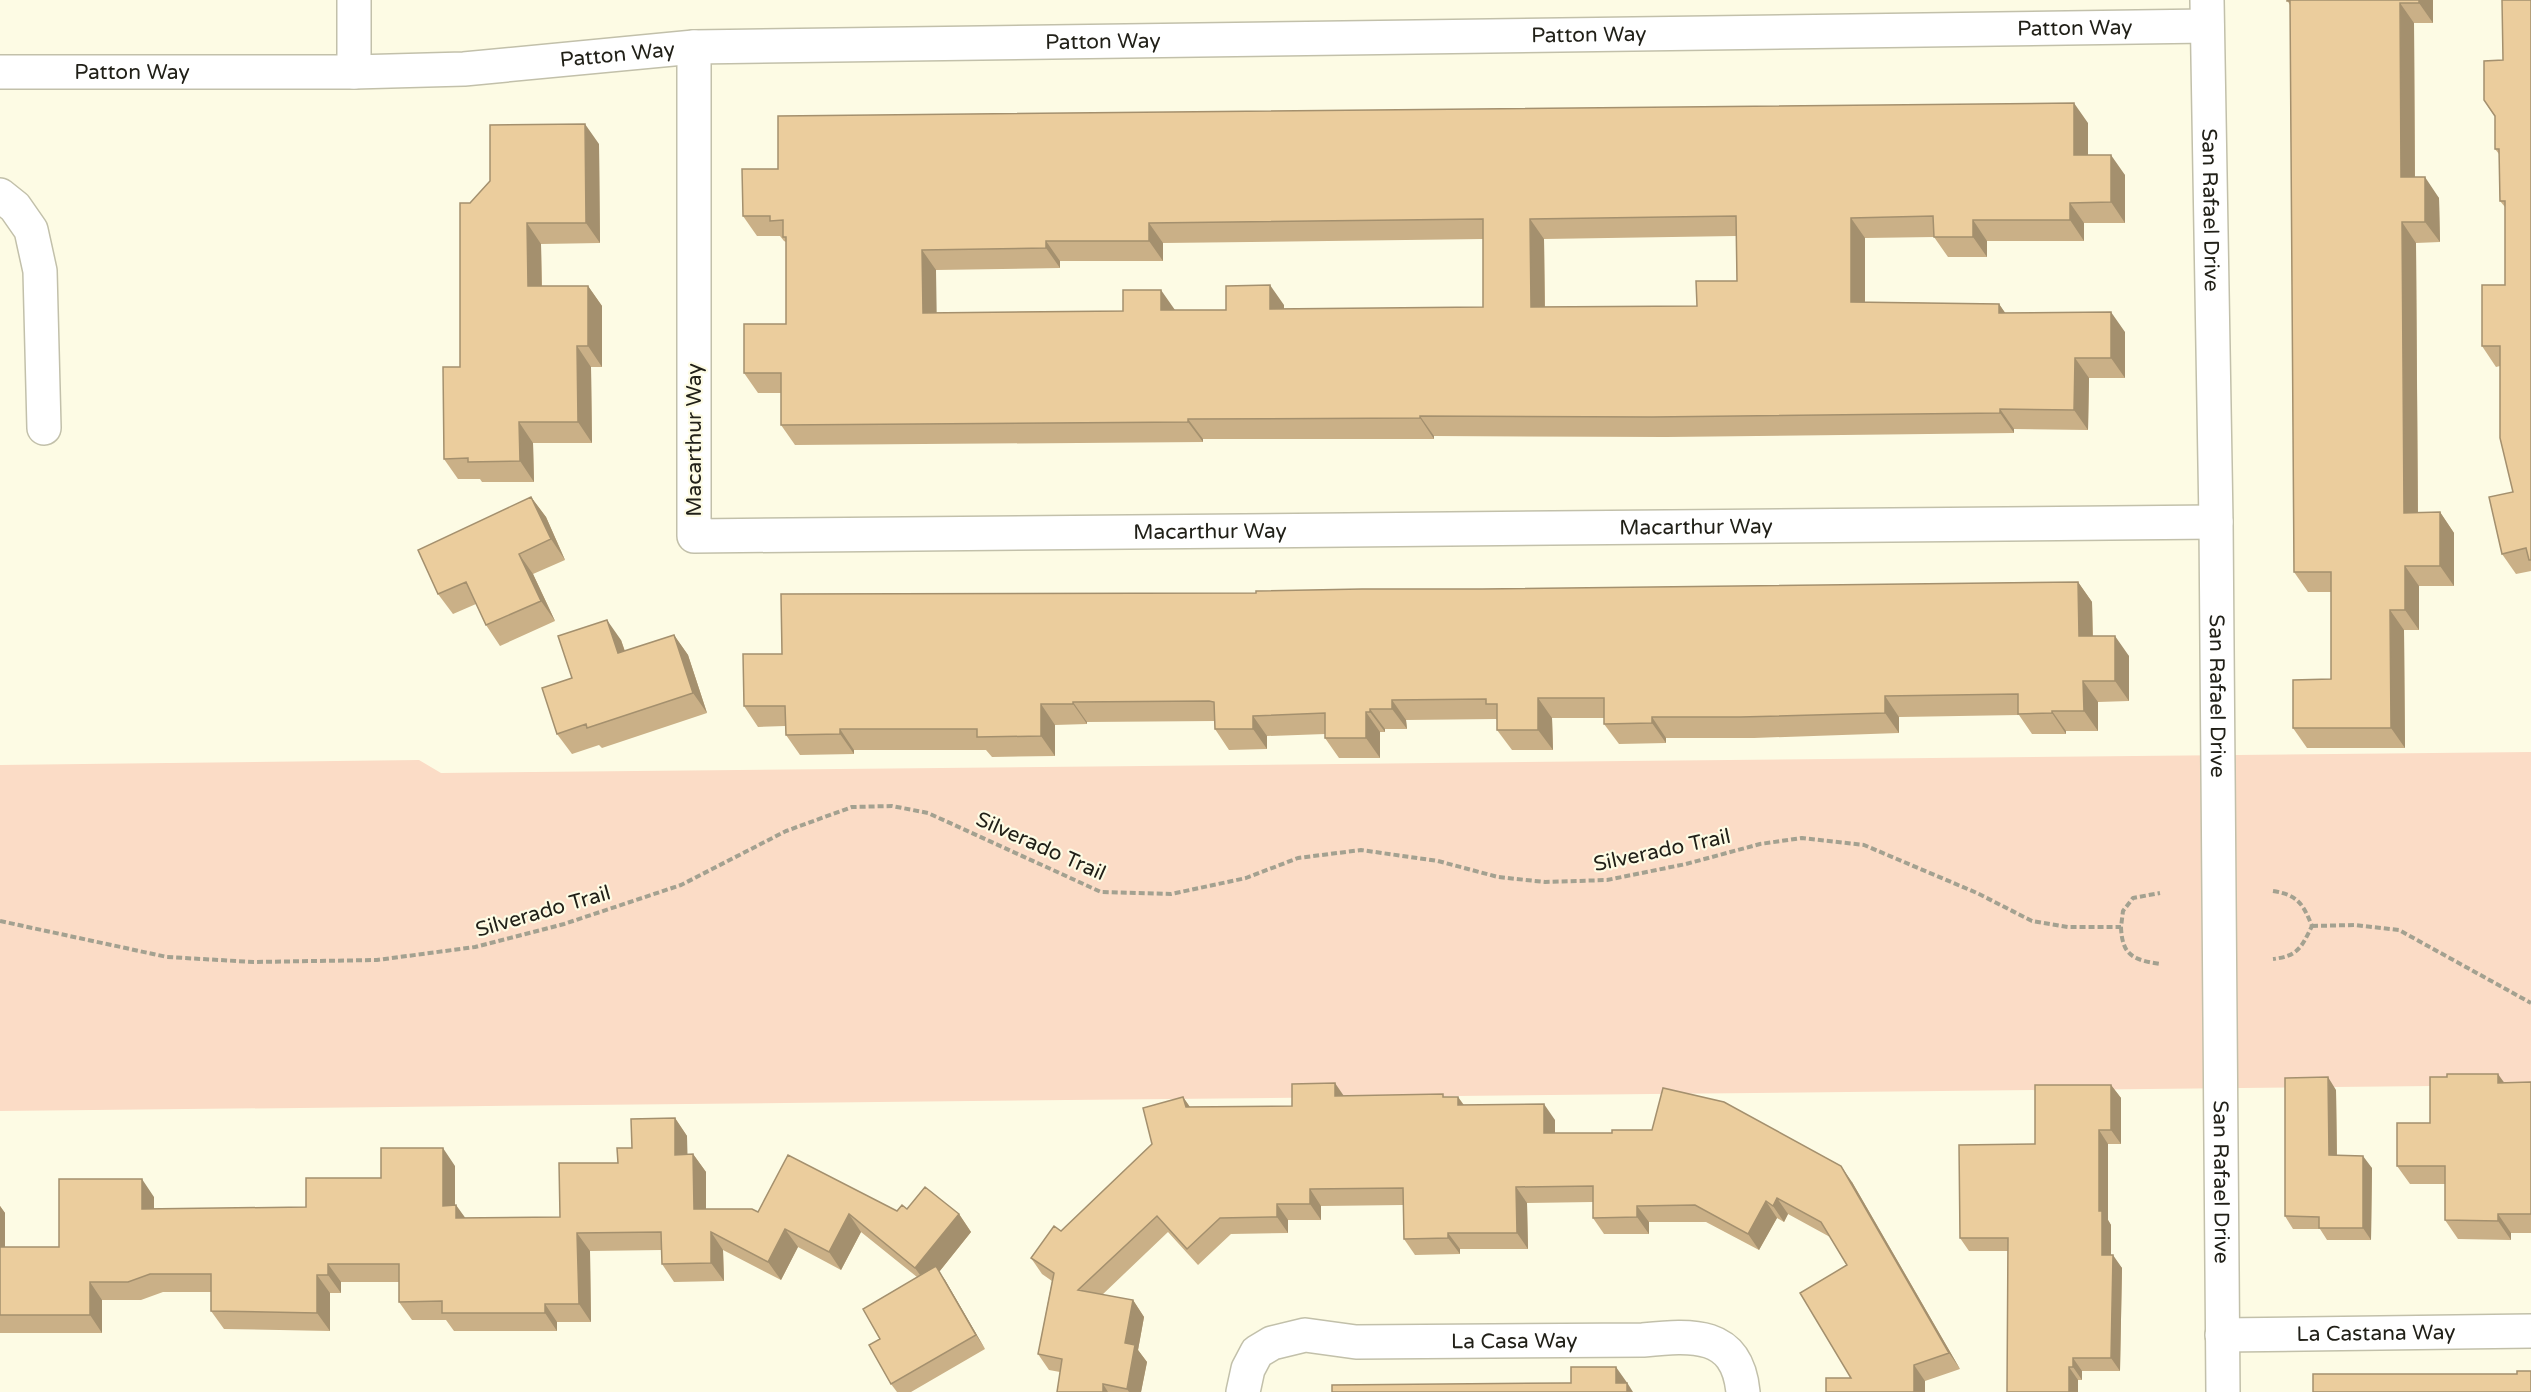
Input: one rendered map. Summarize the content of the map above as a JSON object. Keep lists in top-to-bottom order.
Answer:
{
  "streets": {
    "street": [
      "Patton Way",
      "San Rafael Drive",
      "Macarthur Way",
      "La Castana Way",
      "La Casa Way"
    ],
    "path": ["Silverado Trail"]
  },
  "crossings": [
    ["Patton Way", "San Rafael Drive"],
    ["Patton Way", "Macarthur Way"],
    ["San Rafael Drive", "Macarthur Way"],
    ["San Rafael Drive", "La Castana Way"]
  ]
}
